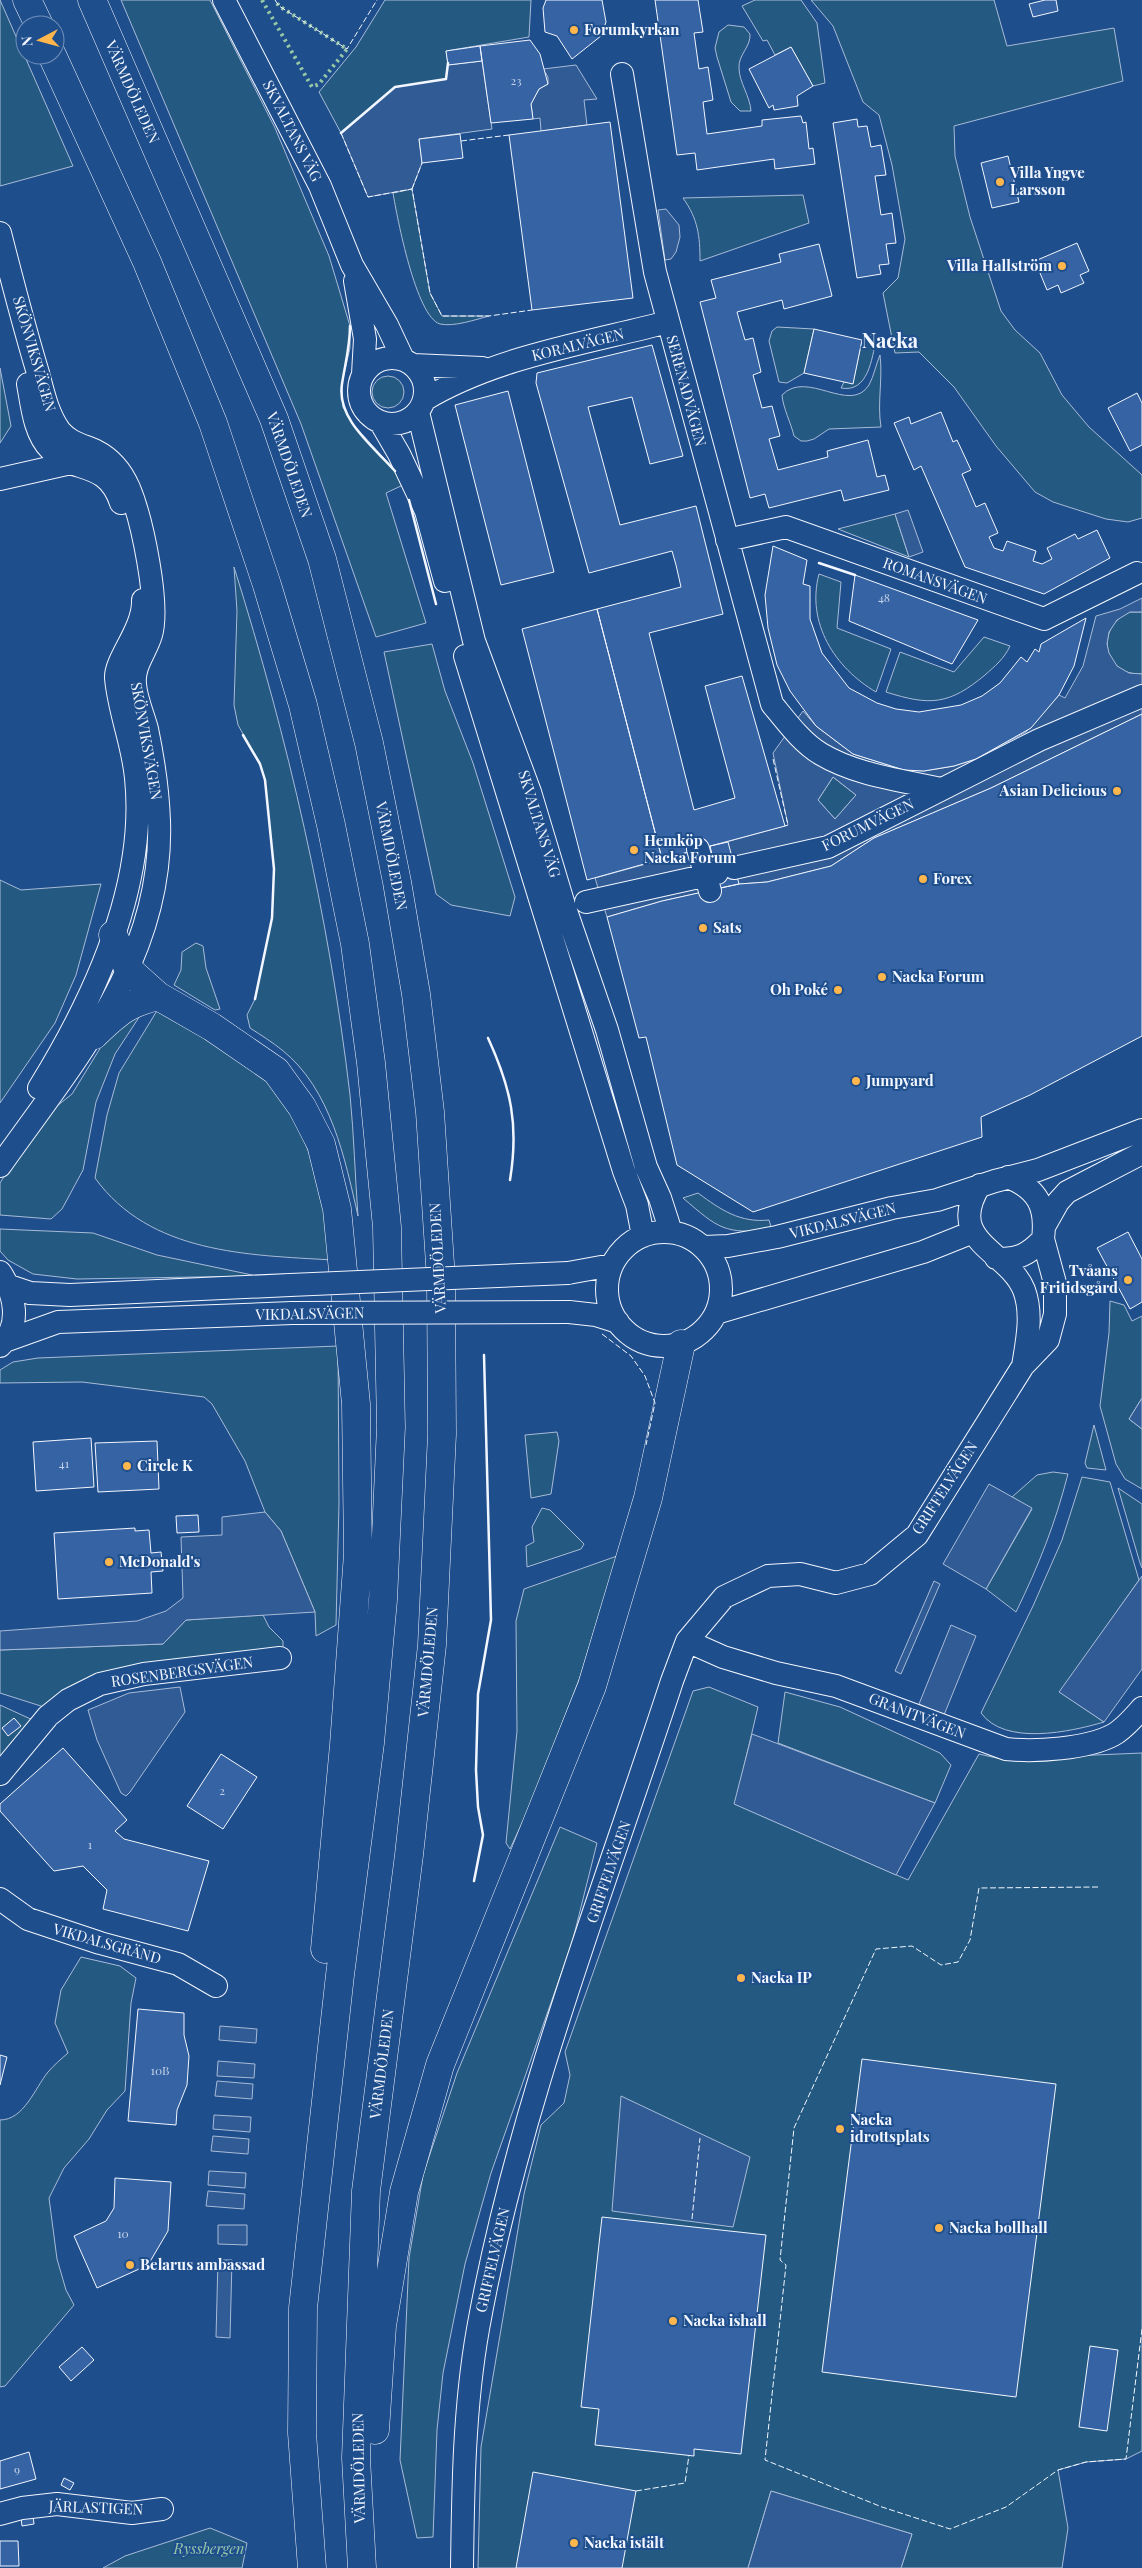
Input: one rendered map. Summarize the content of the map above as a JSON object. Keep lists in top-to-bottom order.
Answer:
{
  "streets": {
    "highway": ["VÄRMDÖLEDEN"],
    "street": [
      "SKVALTANS VÄG",
      "KORALVÄGEN",
      "SKÖNVIKSVÄGEN",
      "SERENADVÄGEN",
      "ROMANSVÄGEN",
      "FORUMVÄGEN",
      "VIKDALSVÄGEN",
      "GRIFFELVÄGEN",
      "ROSENBERGSVÄGEN",
      "GRANITVÄGEN",
      "VIKDALSGRÄND",
      "JÄRLASTIGEN"
    ]
  },
  "crossings": [
    ["SKVALTANS VÄG", "KORALVÄGEN"],
    ["SKVALTANS VÄG", "VIKDALSVÄGEN"],
    ["KORALVÄGEN", "SERENADVÄGEN"],
    ["SERENADVÄGEN", "ROMANSVÄGEN"],
    ["SERENADVÄGEN", "FORUMVÄGEN"],
    ["VIKDALSVÄGEN", "GRIFFELVÄGEN"],
    ["GRIFFELVÄGEN", "GRANITVÄGEN"]
  ],
  "districts": ["Nacka"],
  "parks": ["Ryssbergen"],
  "places": [
    "Forumkyrkan",
    "Villa Yngve Larsson",
    "Villa Hallström",
    "Asian Delicious",
    "Hemköp Nacka Forum",
    "Forex",
    "Sats",
    "Nacka Forum",
    "Oh Poké",
    "Jumpyard",
    "Tvåans Fritidsgård",
    "Circle K",
    "McDonald's",
    "Nacka IP",
    "Nacka idrottsplats",
    "Nacka bollhall",
    "Belarus ambassad",
    "Nacka ishall",
    "Nacka istält"
  ],
  "house_numbers": [
    "23",
    "48",
    "41",
    "2",
    "1",
    "10B",
    "10",
    "9"
  ],
  "north": "left"
}
